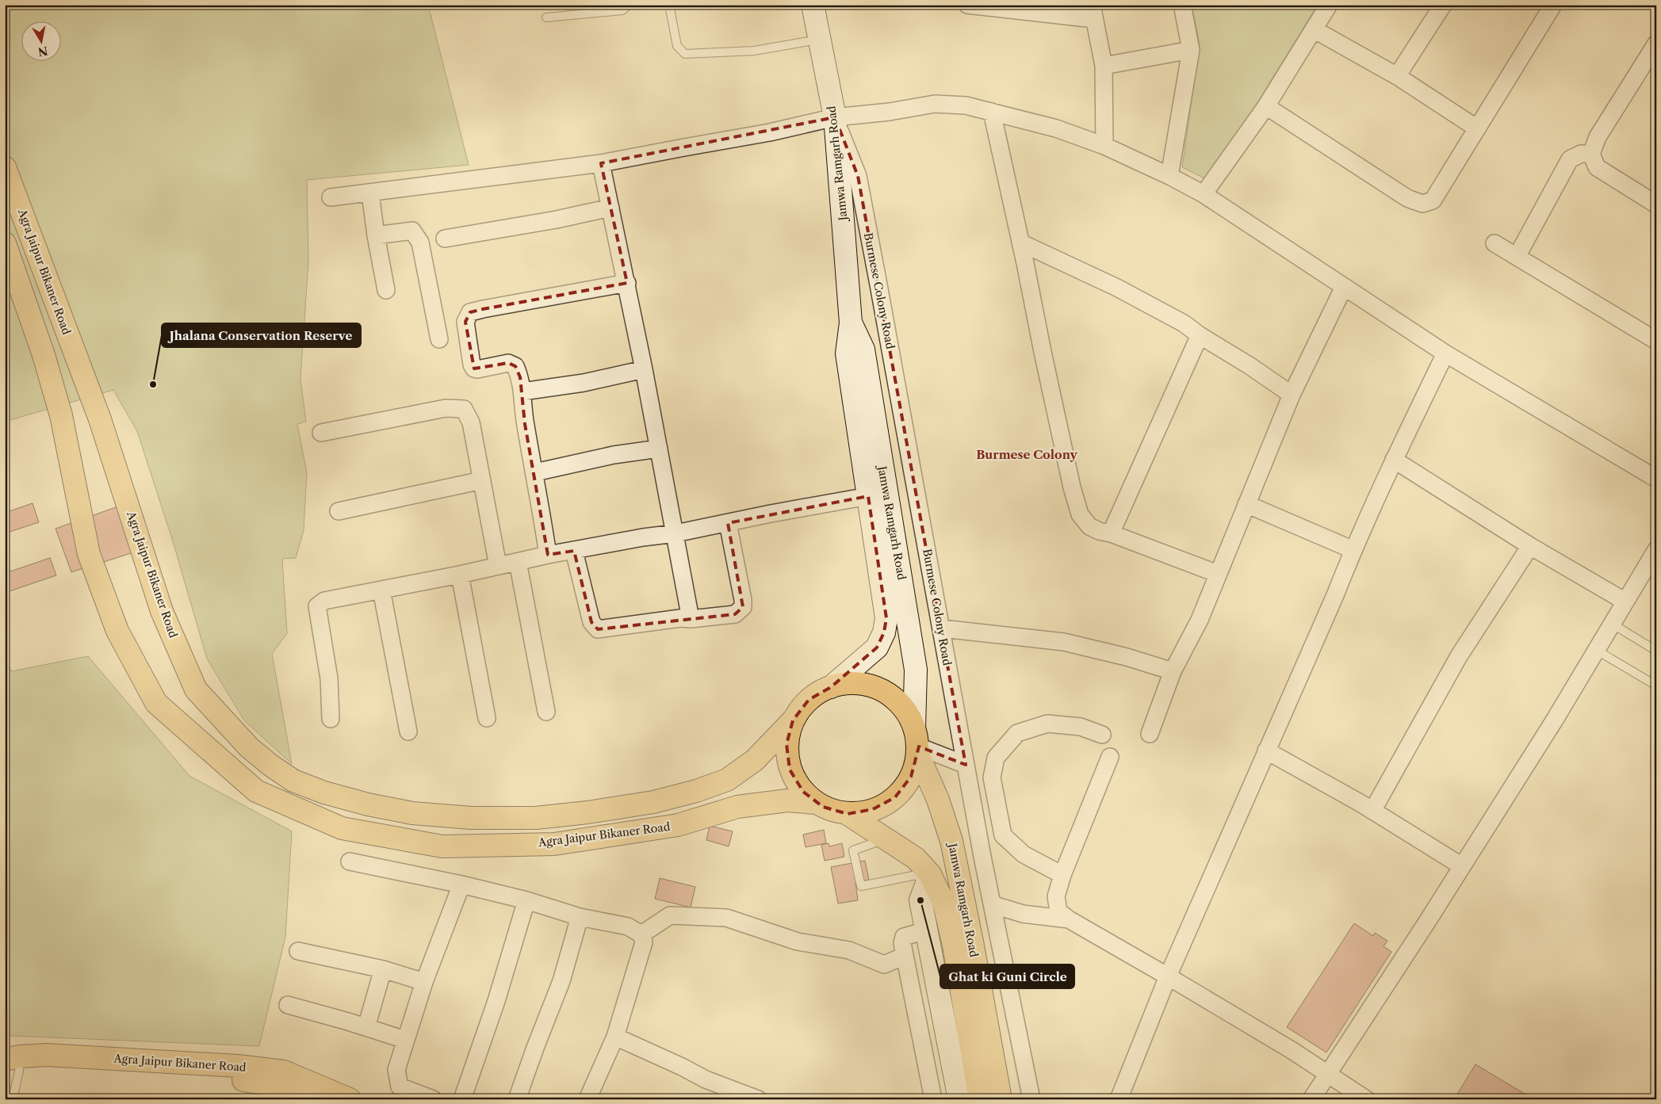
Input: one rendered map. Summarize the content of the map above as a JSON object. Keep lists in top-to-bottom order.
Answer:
{
  "streets": {
    "highway": ["Jamwa Ramgarh Road", "Agra Jaipur Bikaner Road"],
    "street": ["Burmese Colony Road"]
  },
  "crossings": [
    ["Jamwa Ramgarh Road", "Agra Jaipur Bikaner Road"],
    ["Jamwa Ramgarh Road", "Burmese Colony Road"]
  ],
  "districts": ["Burmese Colony"],
  "places": ["Jhalana Conservation Reserve", "Ghat ki Guni Circle"],
  "north": "bottom"
}
